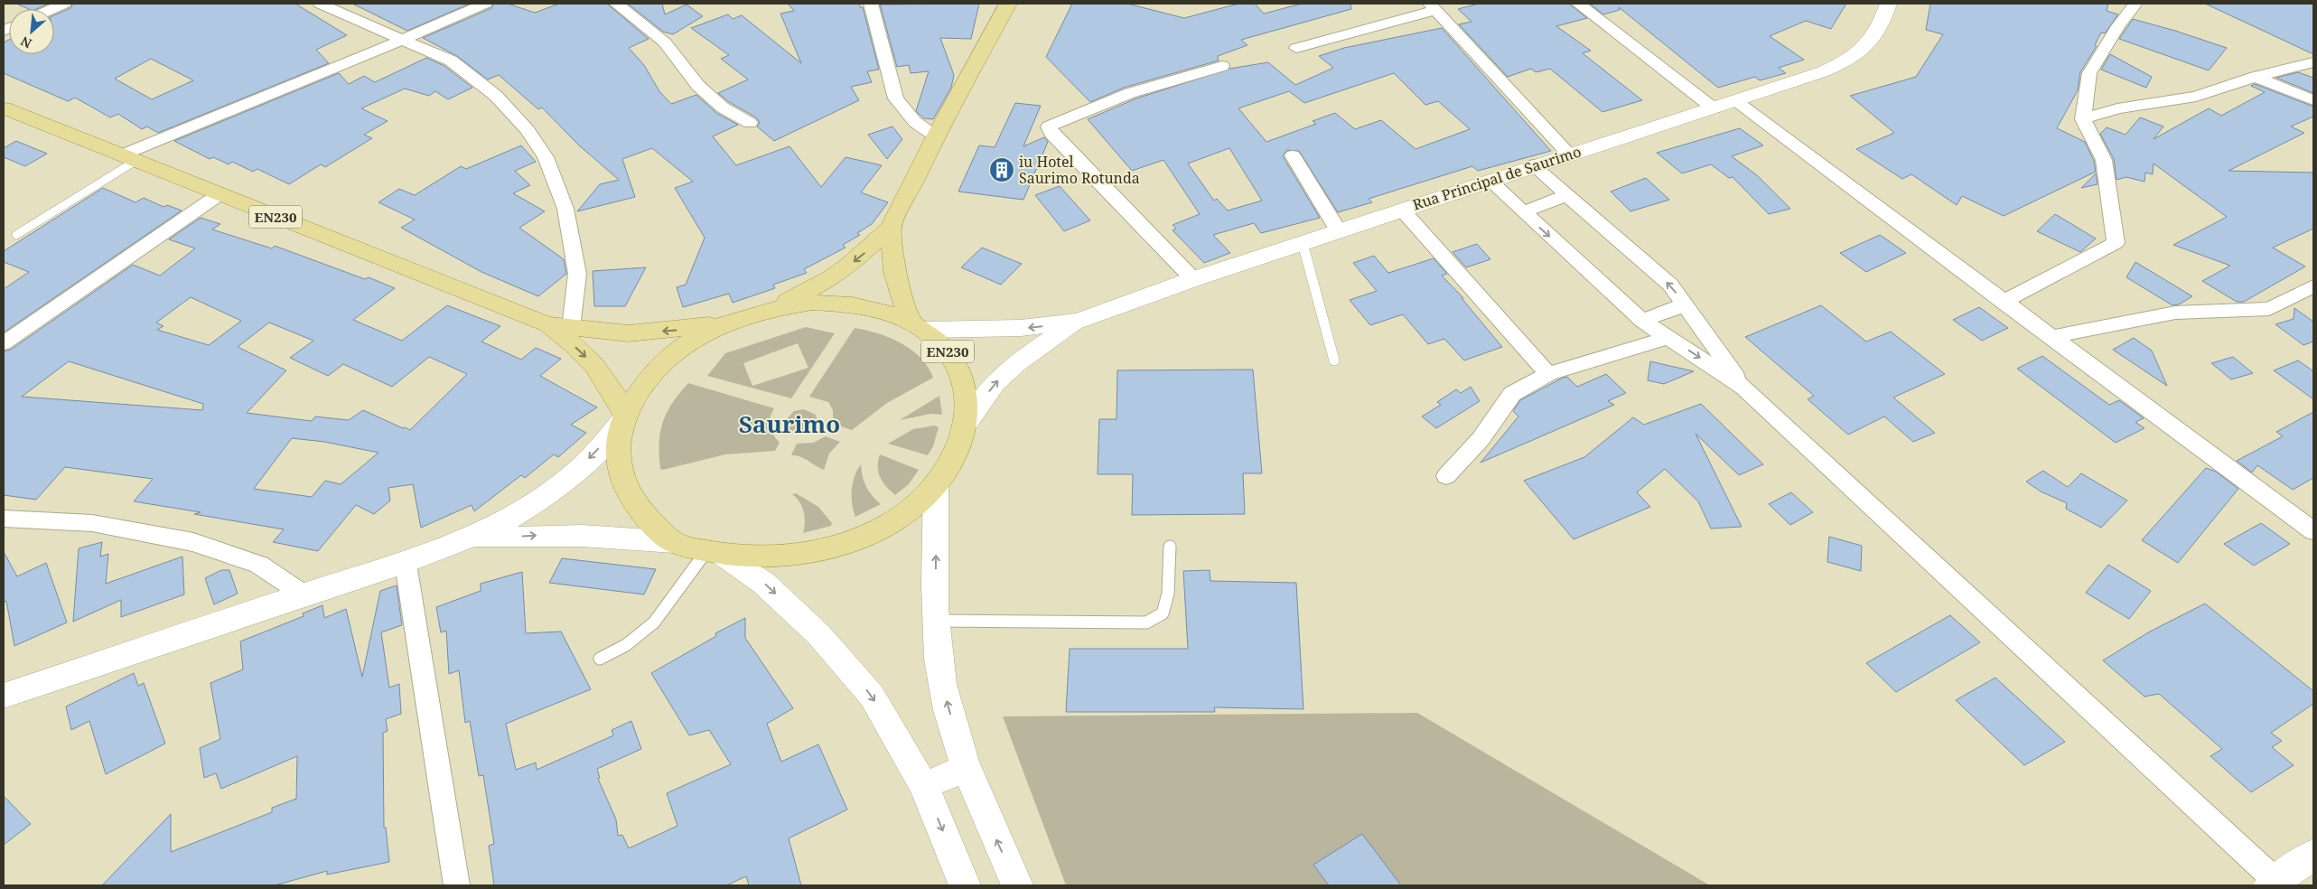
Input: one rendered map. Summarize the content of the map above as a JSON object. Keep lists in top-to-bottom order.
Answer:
{
  "streets": {
    "main road": ["EN230"],
    "street": ["Rua Principal de Saurimo"]
  },
  "districts": ["Saurimo"],
  "places": {
    "building": ["iu Hotel Saurimo Rotunda"]
  },
  "north": "bottom left"
}
